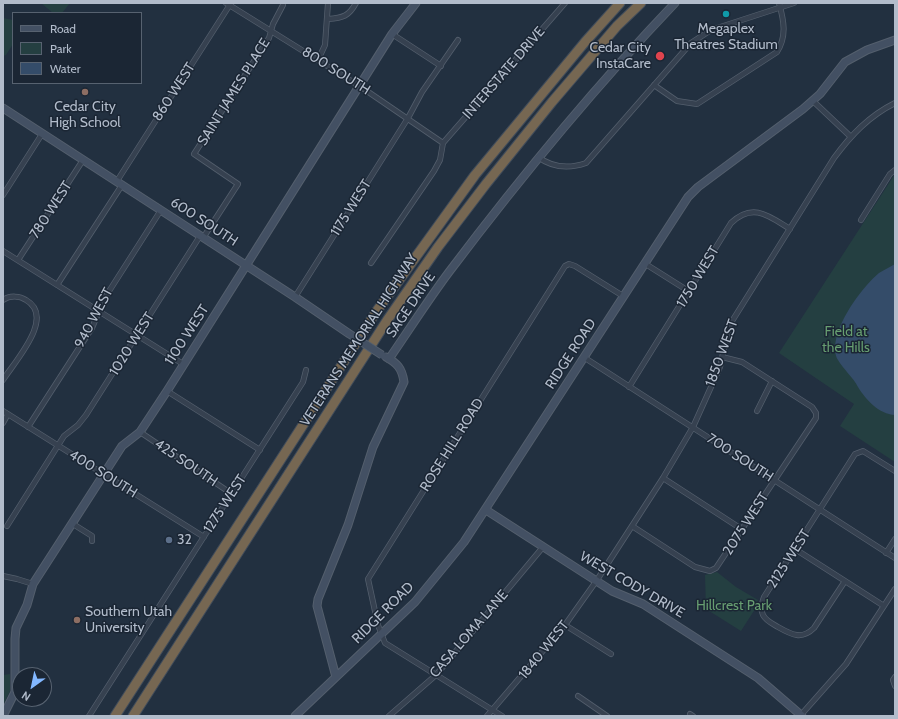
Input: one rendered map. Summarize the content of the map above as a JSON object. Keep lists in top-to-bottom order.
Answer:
{
  "streets": {
    "highway": ["VETERANS MEMORIAL HIGHWAY"],
    "street": [
      "800 SOUTH",
      "INTERSTATE DRIVE",
      "860 WEST",
      "SAINT JAMES PLACE",
      "1175 WEST",
      "780 WEST",
      "600 SOUTH",
      "1750 WEST",
      "SAGE DRIVE",
      "940 WEST",
      "1100 WEST",
      "1020 WEST",
      "1850 WEST",
      "RIDGE ROAD",
      "ROSE HILL ROAD",
      "700 SOUTH",
      "425 SOUTH",
      "400 SOUTH",
      "1275 WEST",
      "2075 WEST",
      "2125 WEST",
      "WEST CODY DRIVE",
      "CASA LOMA LANE",
      "1840 WEST"
    ]
  },
  "crossings": [
    ["800 SOUTH", "INTERSTATE DRIVE"],
    ["800 SOUTH", "860 WEST"],
    ["800 SOUTH", "SAINT JAMES PLACE"],
    ["800 SOUTH", "1175 WEST"],
    ["800 SOUTH", "1100 WEST"],
    ["860 WEST", "600 SOUTH"],
    ["SAINT JAMES PLACE", "600 SOUTH"],
    ["SAINT JAMES PLACE", "1020 WEST"],
    ["1175 WEST", "600 SOUTH"],
    ["780 WEST", "600 SOUTH"],
    ["600 SOUTH", "SAGE DRIVE"],
    ["600 SOUTH", "940 WEST"],
    ["600 SOUTH", "1100 WEST"],
    ["600 SOUTH", "1020 WEST"],
    ["1750 WEST", "1850 WEST"],
    ["1750 WEST", "700 SOUTH"],
    ["SAGE DRIVE", "RIDGE ROAD"],
    ["940 WEST", "400 SOUTH"],
    ["1100 WEST", "425 SOUTH"],
    ["1100 WEST", "400 SOUTH"],
    ["1020 WEST", "400 SOUTH"],
    ["1850 WEST", "700 SOUTH"],
    ["1850 WEST", "2075 WEST"],
    ["1850 WEST", "WEST CODY DRIVE"],
    ["1850 WEST", "1840 WEST"],
    ["RIDGE ROAD", "ROSE HILL ROAD"],
    ["RIDGE ROAD", "700 SOUTH"],
    ["RIDGE ROAD", "WEST CODY DRIVE"],
    ["700 SOUTH", "2075 WEST"],
    ["700 SOUTH", "2125 WEST"],
    ["425 SOUTH", "1275 WEST"],
    ["400 SOUTH", "1275 WEST"],
    ["WEST CODY DRIVE", "CASA LOMA LANE"],
    ["WEST CODY DRIVE", "1840 WEST"]
  ],
  "parks": ["Field at the Hills", "Hillcrest Park"],
  "places": [
    "Megaplex Theatres Stadium",
    "Cedar City InstaCare",
    "Cedar City High School",
    "32",
    "Southern Utah University"
  ],
  "legend": ["Road", "Park", "Water"],
  "north": "bottom left"
}
